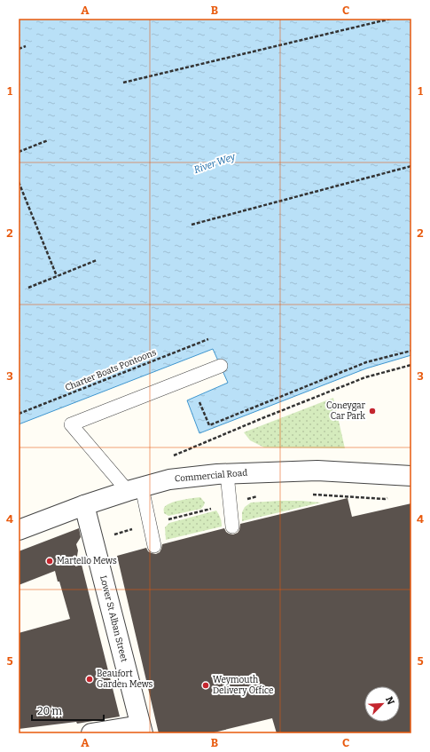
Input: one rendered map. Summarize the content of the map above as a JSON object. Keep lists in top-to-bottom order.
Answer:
{
  "streets": {
    "street": ["Commercial Road", "Lower St Alban Street"],
    "path": ["Charter Boats Pontoons"]
  },
  "crossings": [
    ["Commercial Road", "Lower St Alban Street"]
  ],
  "water": ["River Wey"],
  "places": [
    "Coneygar Car Park",
    "Martello Mews",
    "Beaufort Garden Mews",
    "Weymouth Delivery Office"
  ],
  "scale_bar": "20 m",
  "north": "top right",
  "grid": {
    "columns": ["A", "B", "C"],
    "rows": [
      "1",
      "2",
      "3",
      "4",
      "5"
    ]
  }
}
